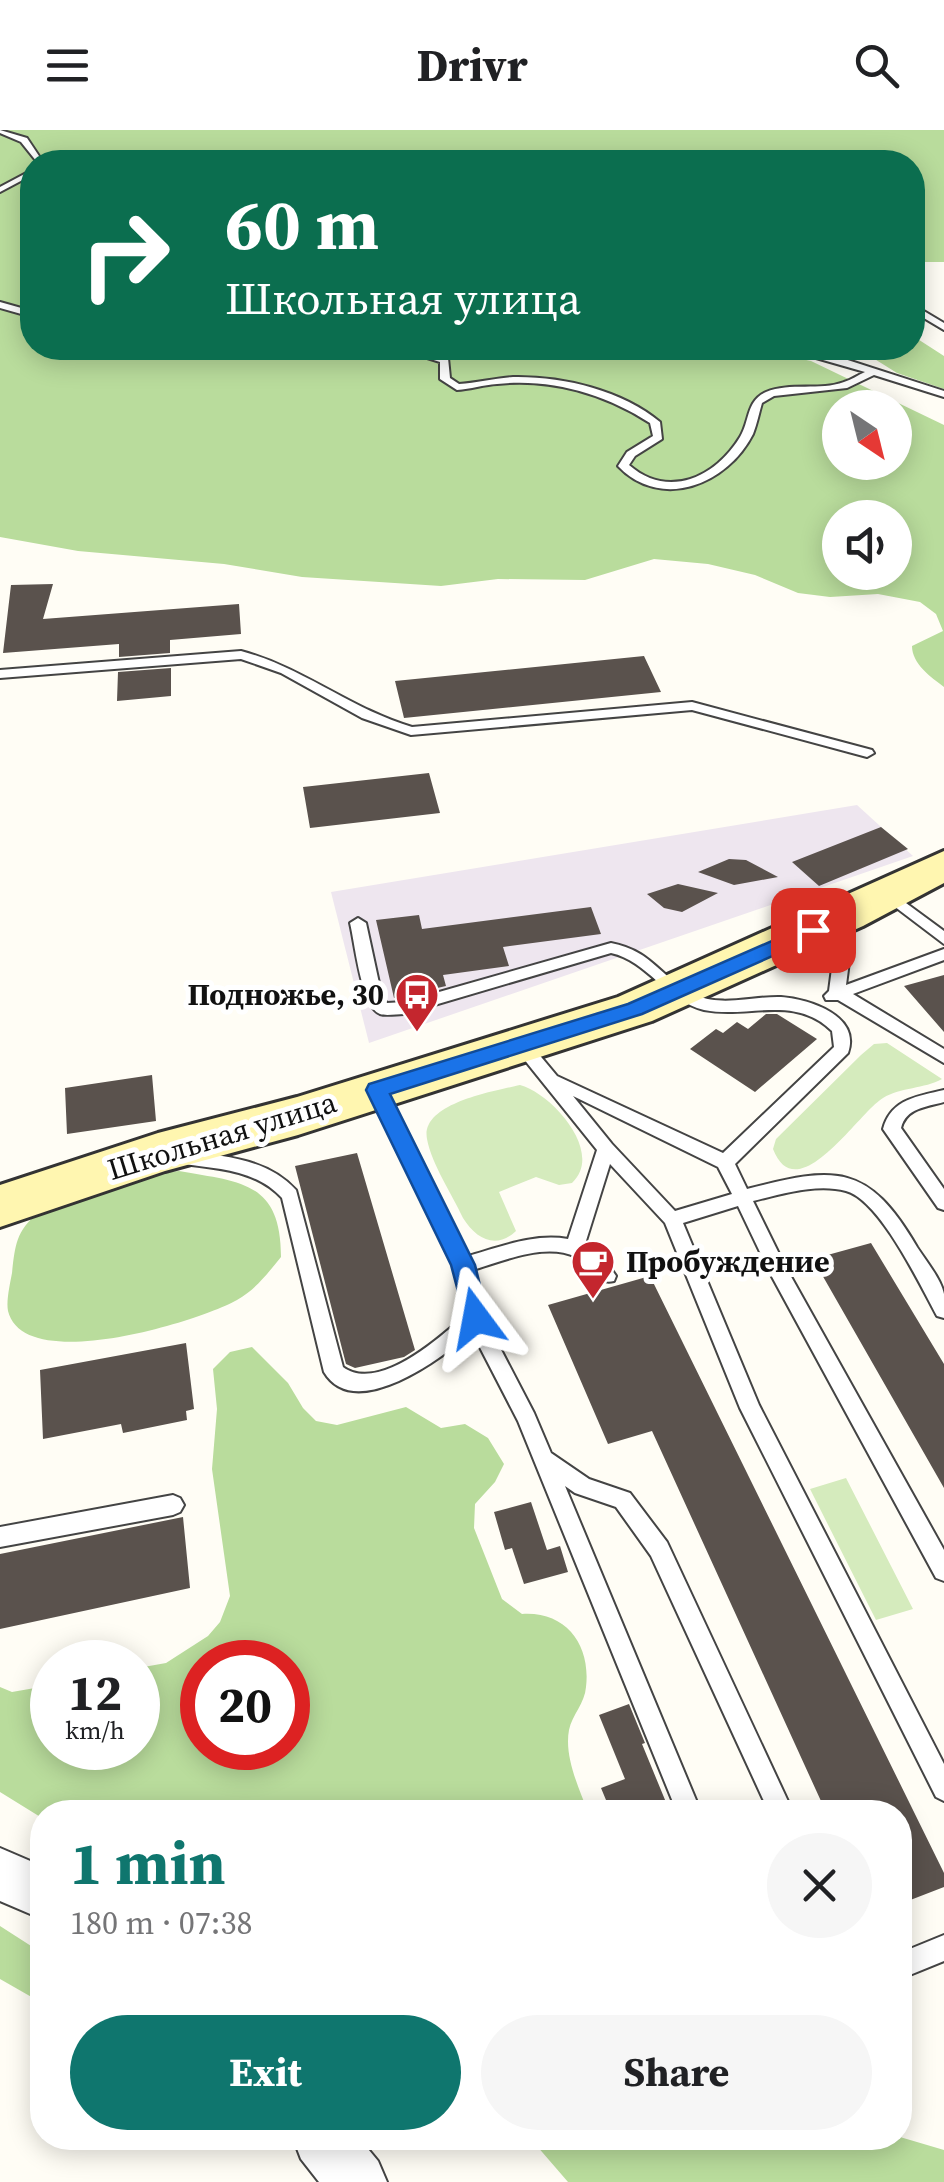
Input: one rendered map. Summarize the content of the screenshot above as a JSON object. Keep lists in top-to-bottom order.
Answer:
{
  "streets": {
    "main road": ["Школьная улица"]
  },
  "places": {
    "bus stop": ["Подножье, 30"],
    "cafe": ["Пробуждение"]
  },
  "north": "bottom right",
  "page": {
    "header": "Drivr",
    "turn": ["60 m", "Школьная улица"],
    "speed": "12 km/h",
    "limit": "20",
    "heading": ["1 min", "180 m · 07:38"],
    "buttons": ["Exit", "Share"]
  }
}
